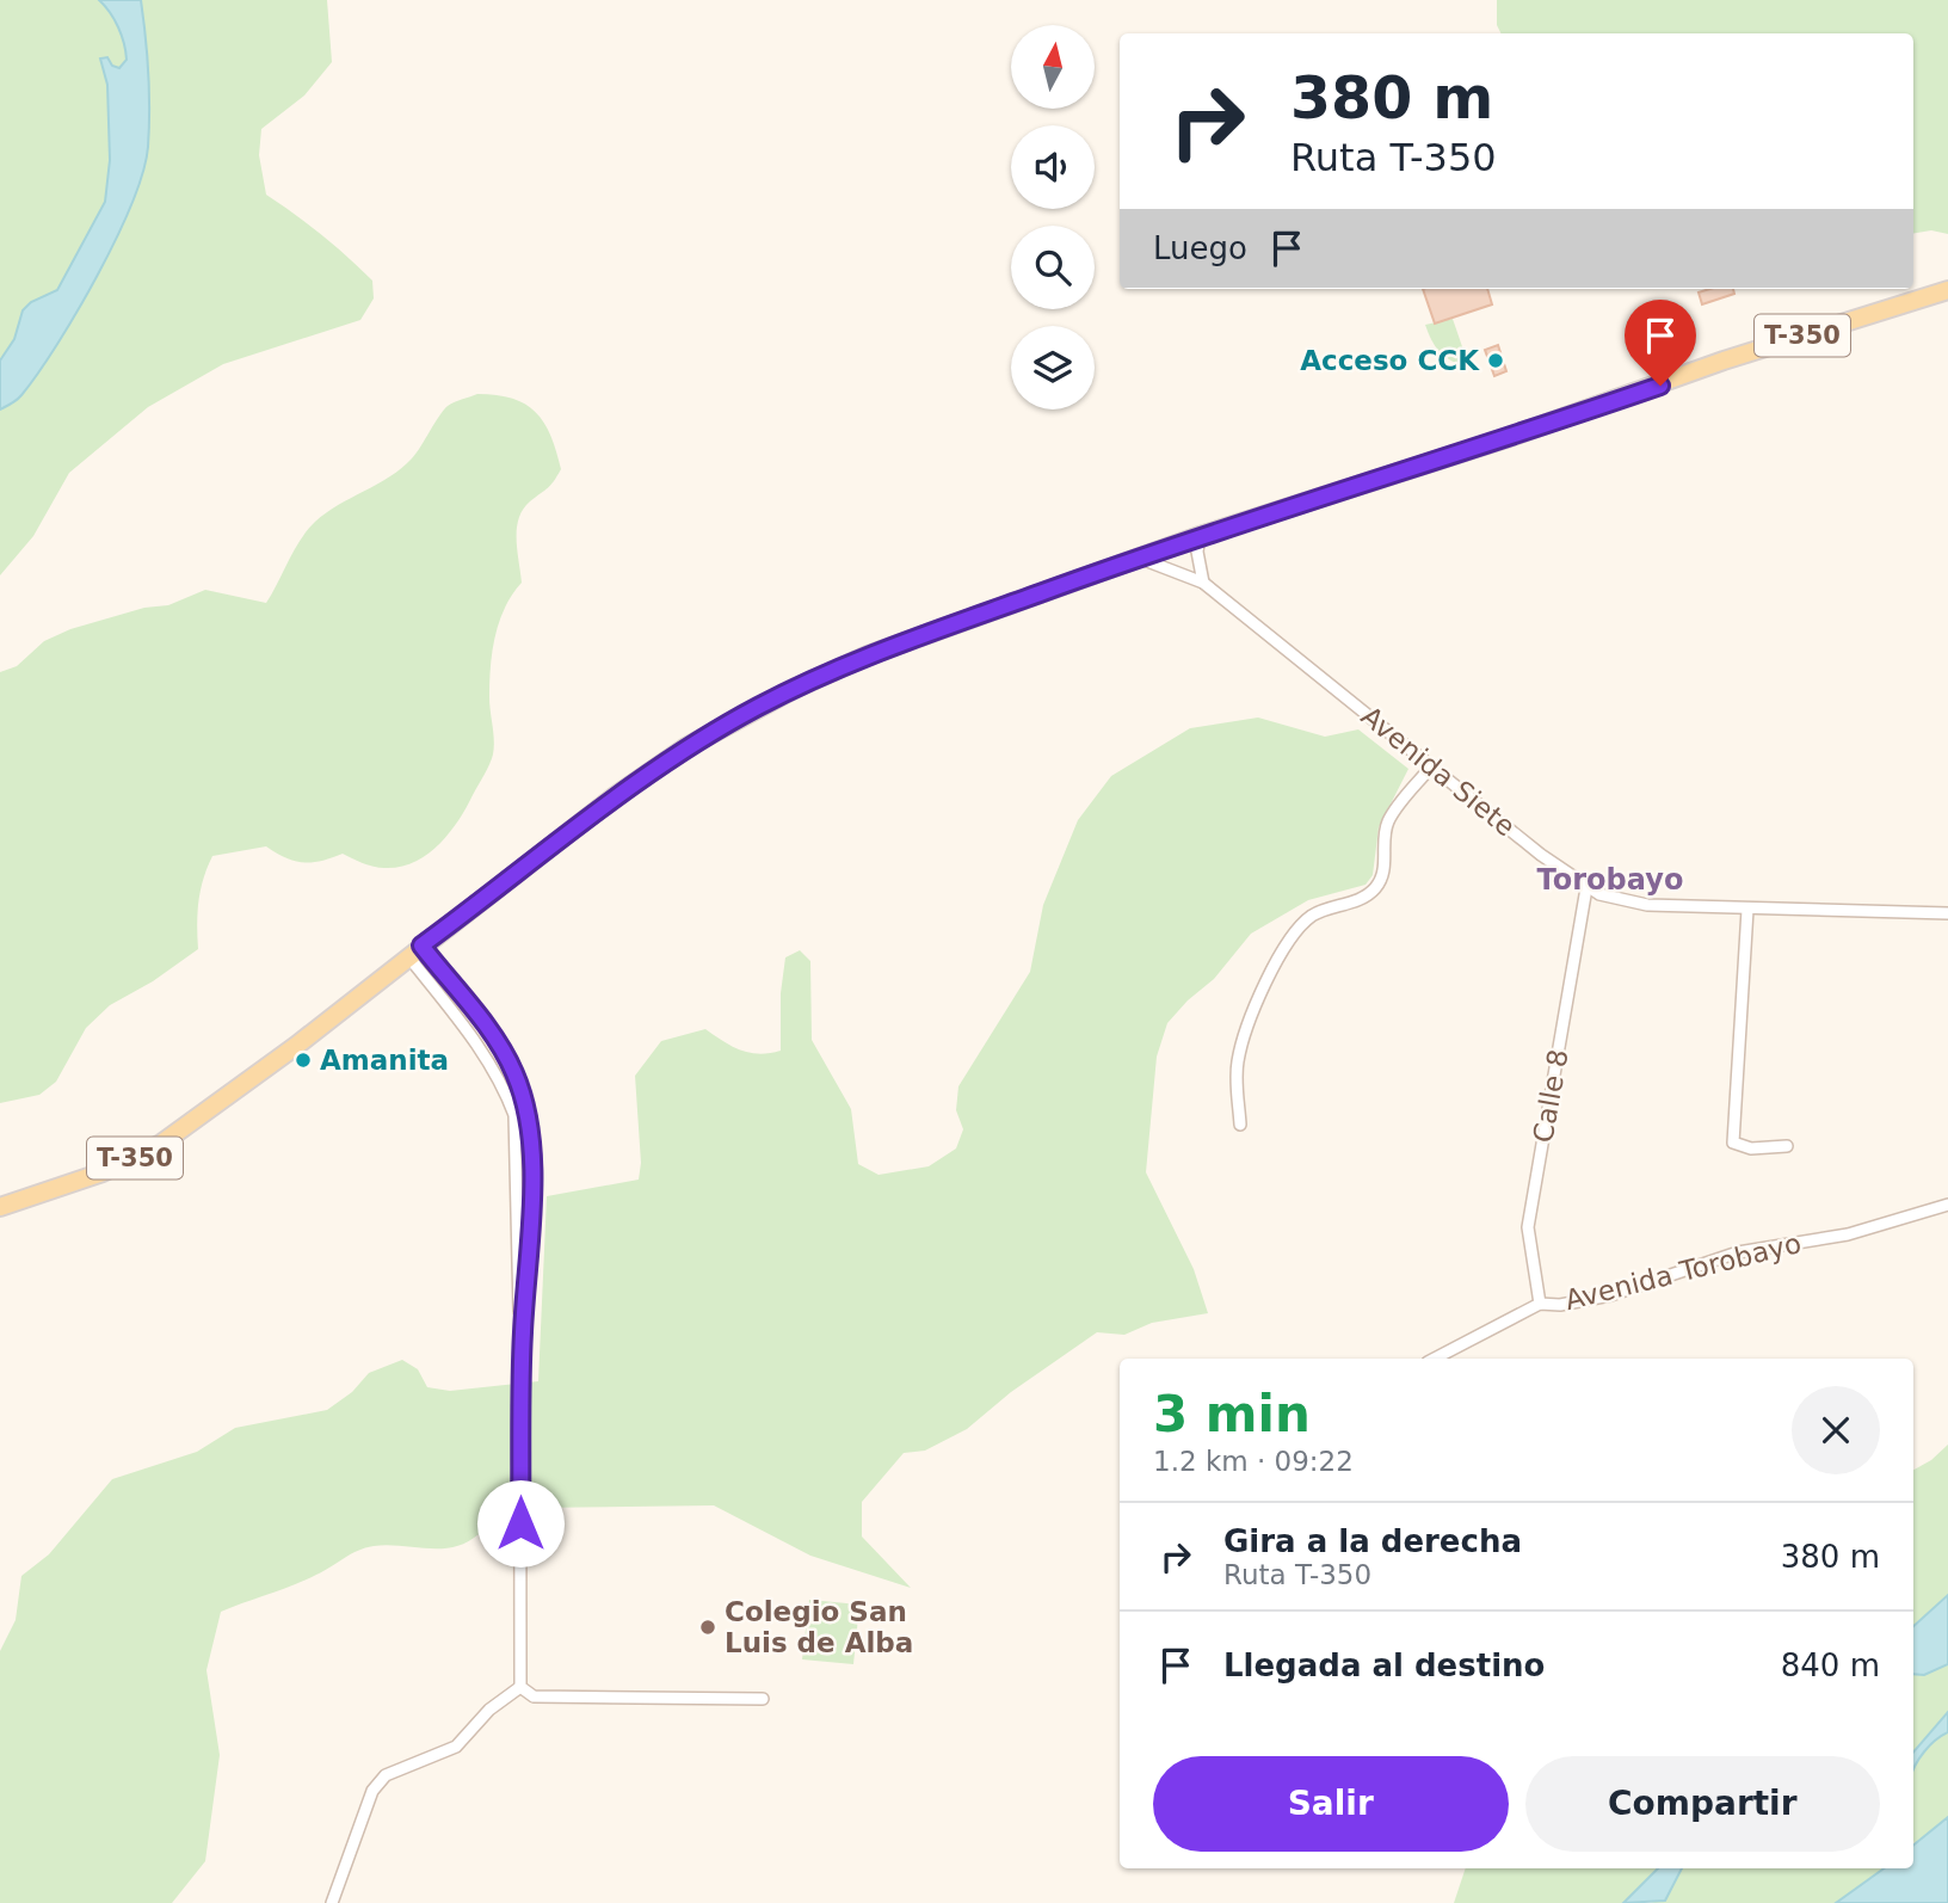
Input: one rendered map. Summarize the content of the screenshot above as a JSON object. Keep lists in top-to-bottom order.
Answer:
{
  "streets": {
    "main road": ["T-350"],
    "street": ["Avenida Siete", "Calle 8", "Avenida Torobayo"]
  },
  "crossings": [
    ["T-350", "Avenida Siete"],
    ["Avenida Siete", "Calle 8"],
    ["Calle 8", "Avenida Torobayo"]
  ],
  "districts": ["Torobayo"],
  "places": ["Acceso CCK", "Amanita", "Colegio San Luis de Alba"],
  "north": "top",
  "page": {
    "turn": ["380 m", "Ruta T-350"],
    "then": "Luego",
    "heading": ["3 min", "1.2 km · 09:22"],
    "list": [
      {
        "name": "Gira a la derecha",
        "note": "Ruta T-350",
        "value": "380 m"
      },
      {
        "name": "Llegada al destino",
        "value": "840 m"
      }
    ],
    "buttons": ["Salir", "Compartir"]
  }
}
